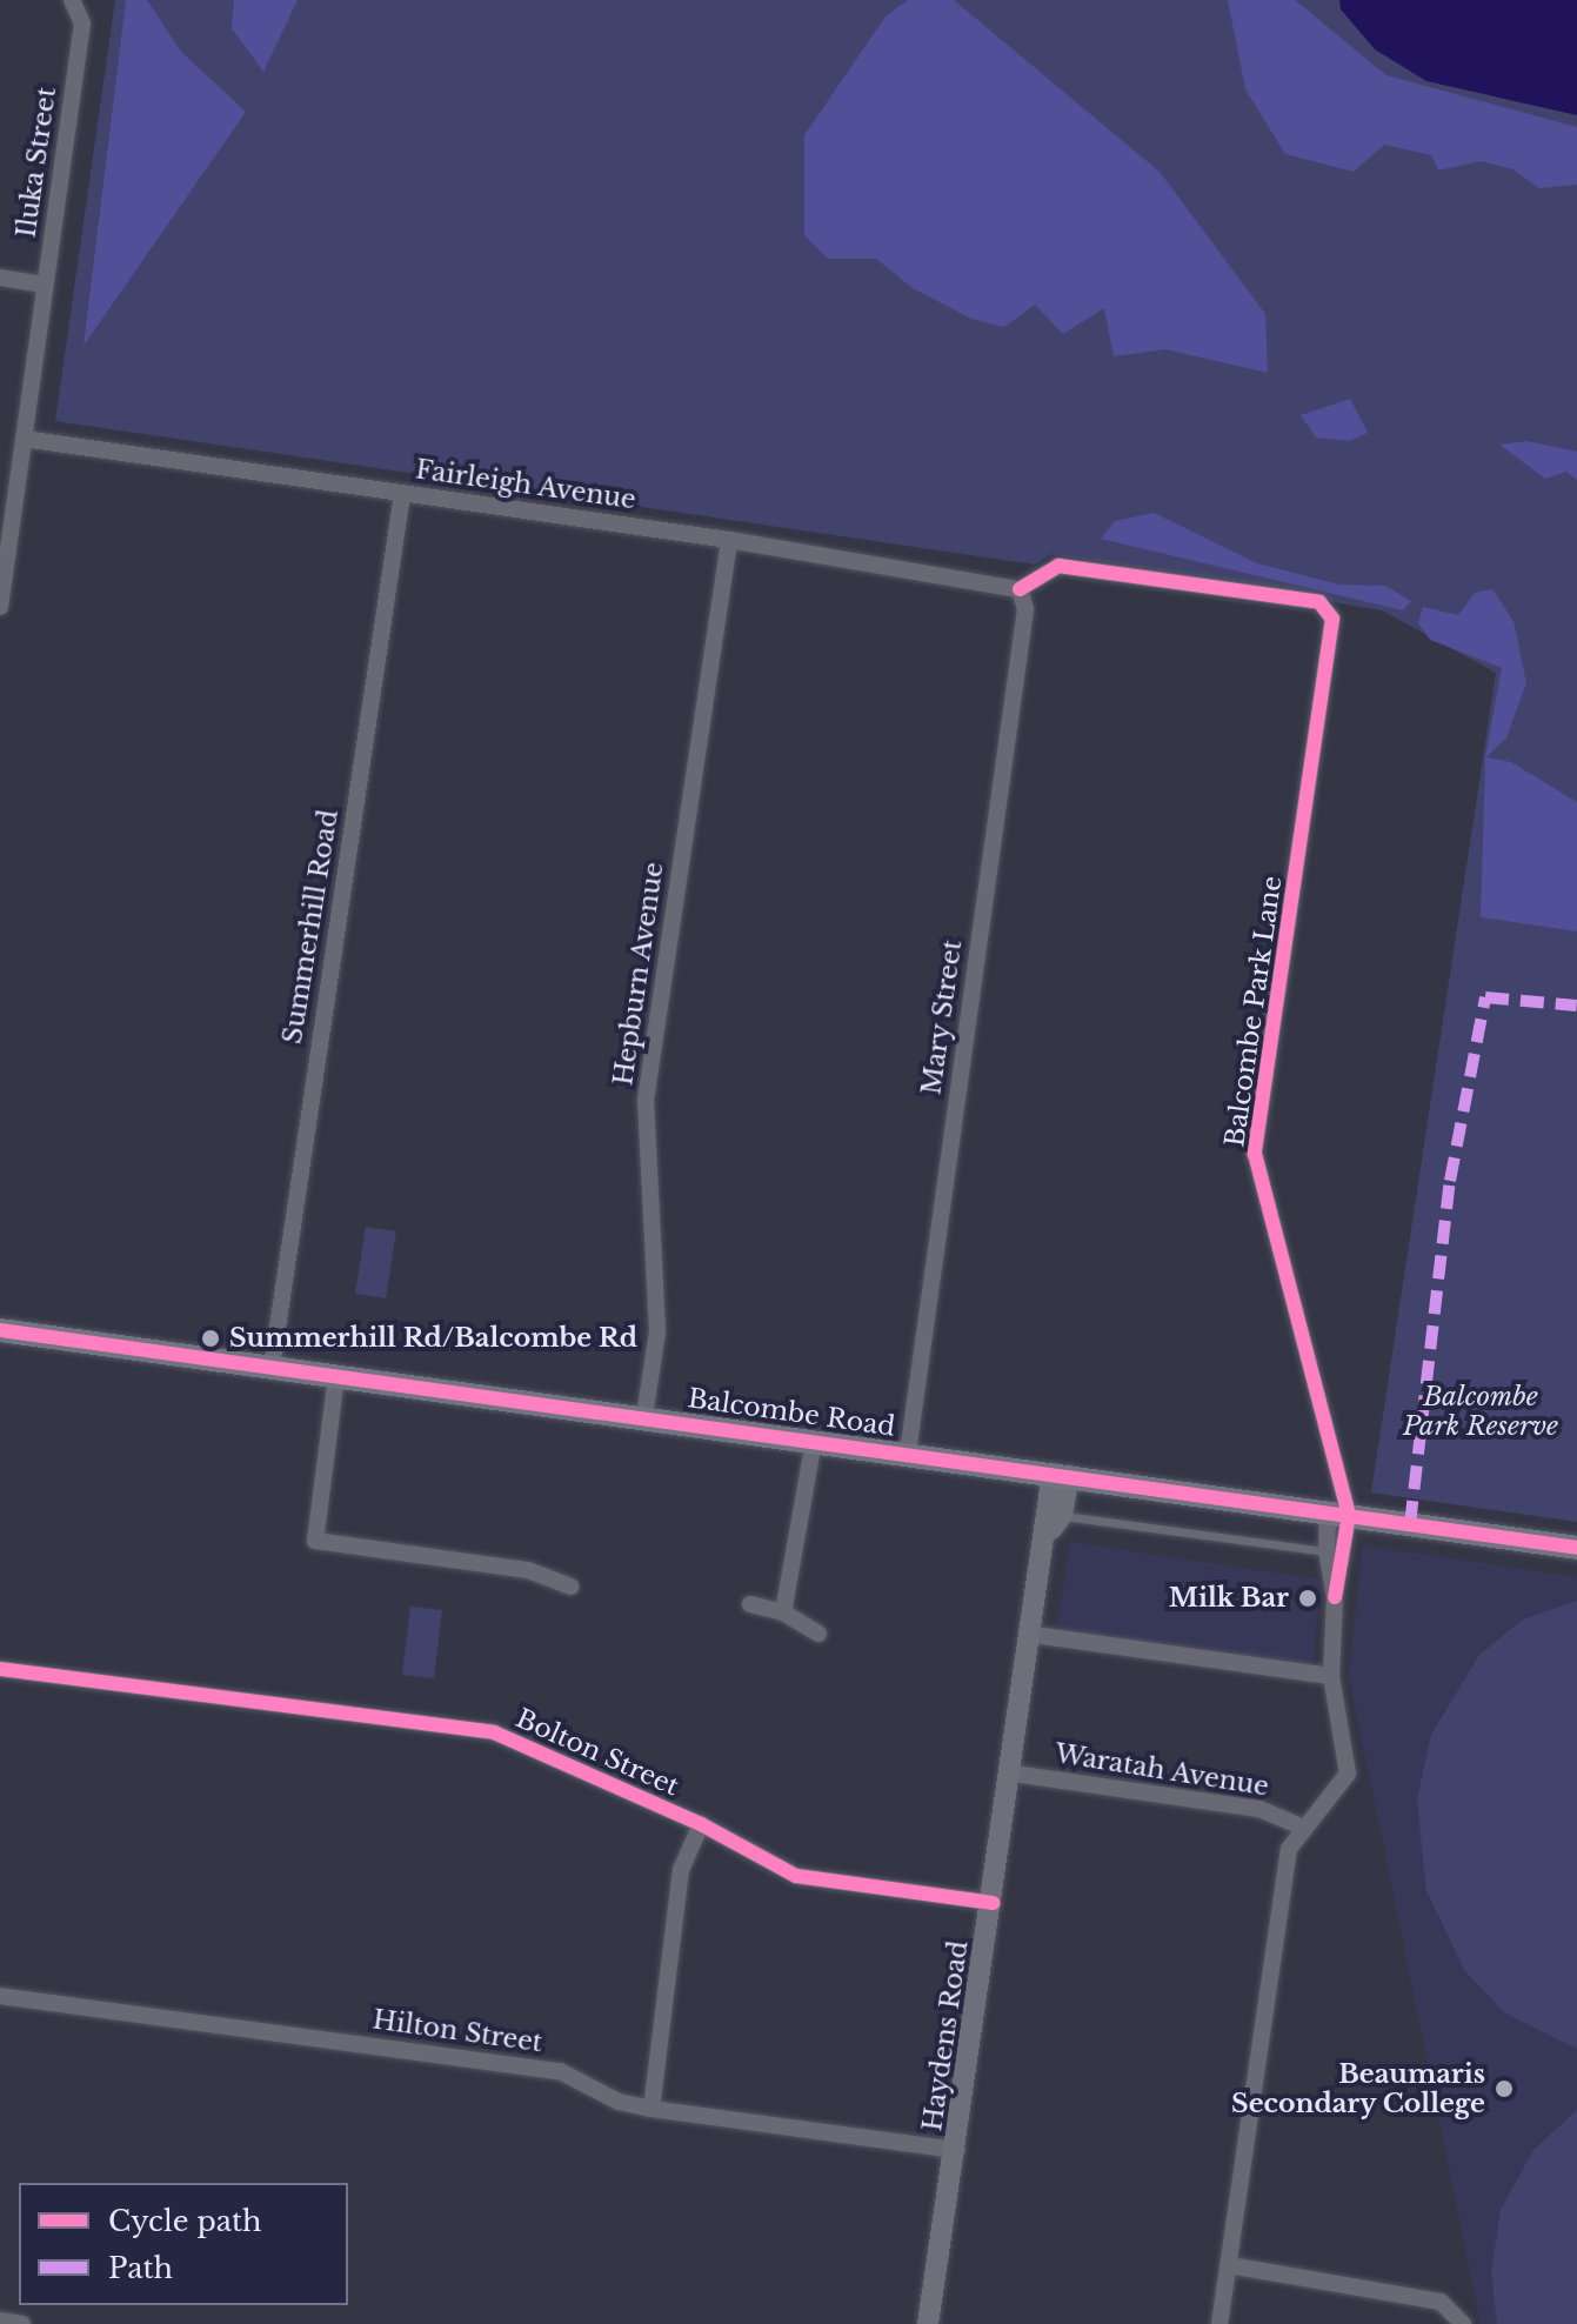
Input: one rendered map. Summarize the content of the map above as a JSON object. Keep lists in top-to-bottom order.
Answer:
{
  "streets": {
    "main road": ["Balcombe Road"],
    "street": [
      "Iluka Street",
      "Fairleigh Avenue",
      "Summerhill Road",
      "Hepburn Avenue",
      "Balcombe Park Lane",
      "Mary Street",
      "Bolton Street",
      "Waratah Avenue",
      "Hilton Street",
      "Haydens Road"
    ]
  },
  "crossings": [
    ["Iluka Street", "Fairleigh Avenue"],
    ["Fairleigh Avenue", "Summerhill Road"],
    ["Fairleigh Avenue", "Hepburn Avenue"],
    ["Fairleigh Avenue", "Balcombe Park Lane"],
    ["Fairleigh Avenue", "Mary Street"],
    ["Summerhill Road", "Balcombe Road"],
    ["Hepburn Avenue", "Balcombe Road"],
    ["Balcombe Park Lane", "Mary Street"],
    ["Balcombe Park Lane", "Balcombe Road"],
    ["Mary Street", "Balcombe Road"],
    ["Balcombe Road", "Haydens Road"],
    ["Bolton Street", "Hilton Street"],
    ["Bolton Street", "Haydens Road"],
    ["Waratah Avenue", "Haydens Road"],
    ["Hilton Street", "Haydens Road"]
  ],
  "parks": ["Balcombe Park Reserve"],
  "places": ["Summerhill Rd/Balcombe Rd", "Milk Bar", "Beaumaris Secondary College"],
  "legend": ["Cycle path", "Path"]
}
